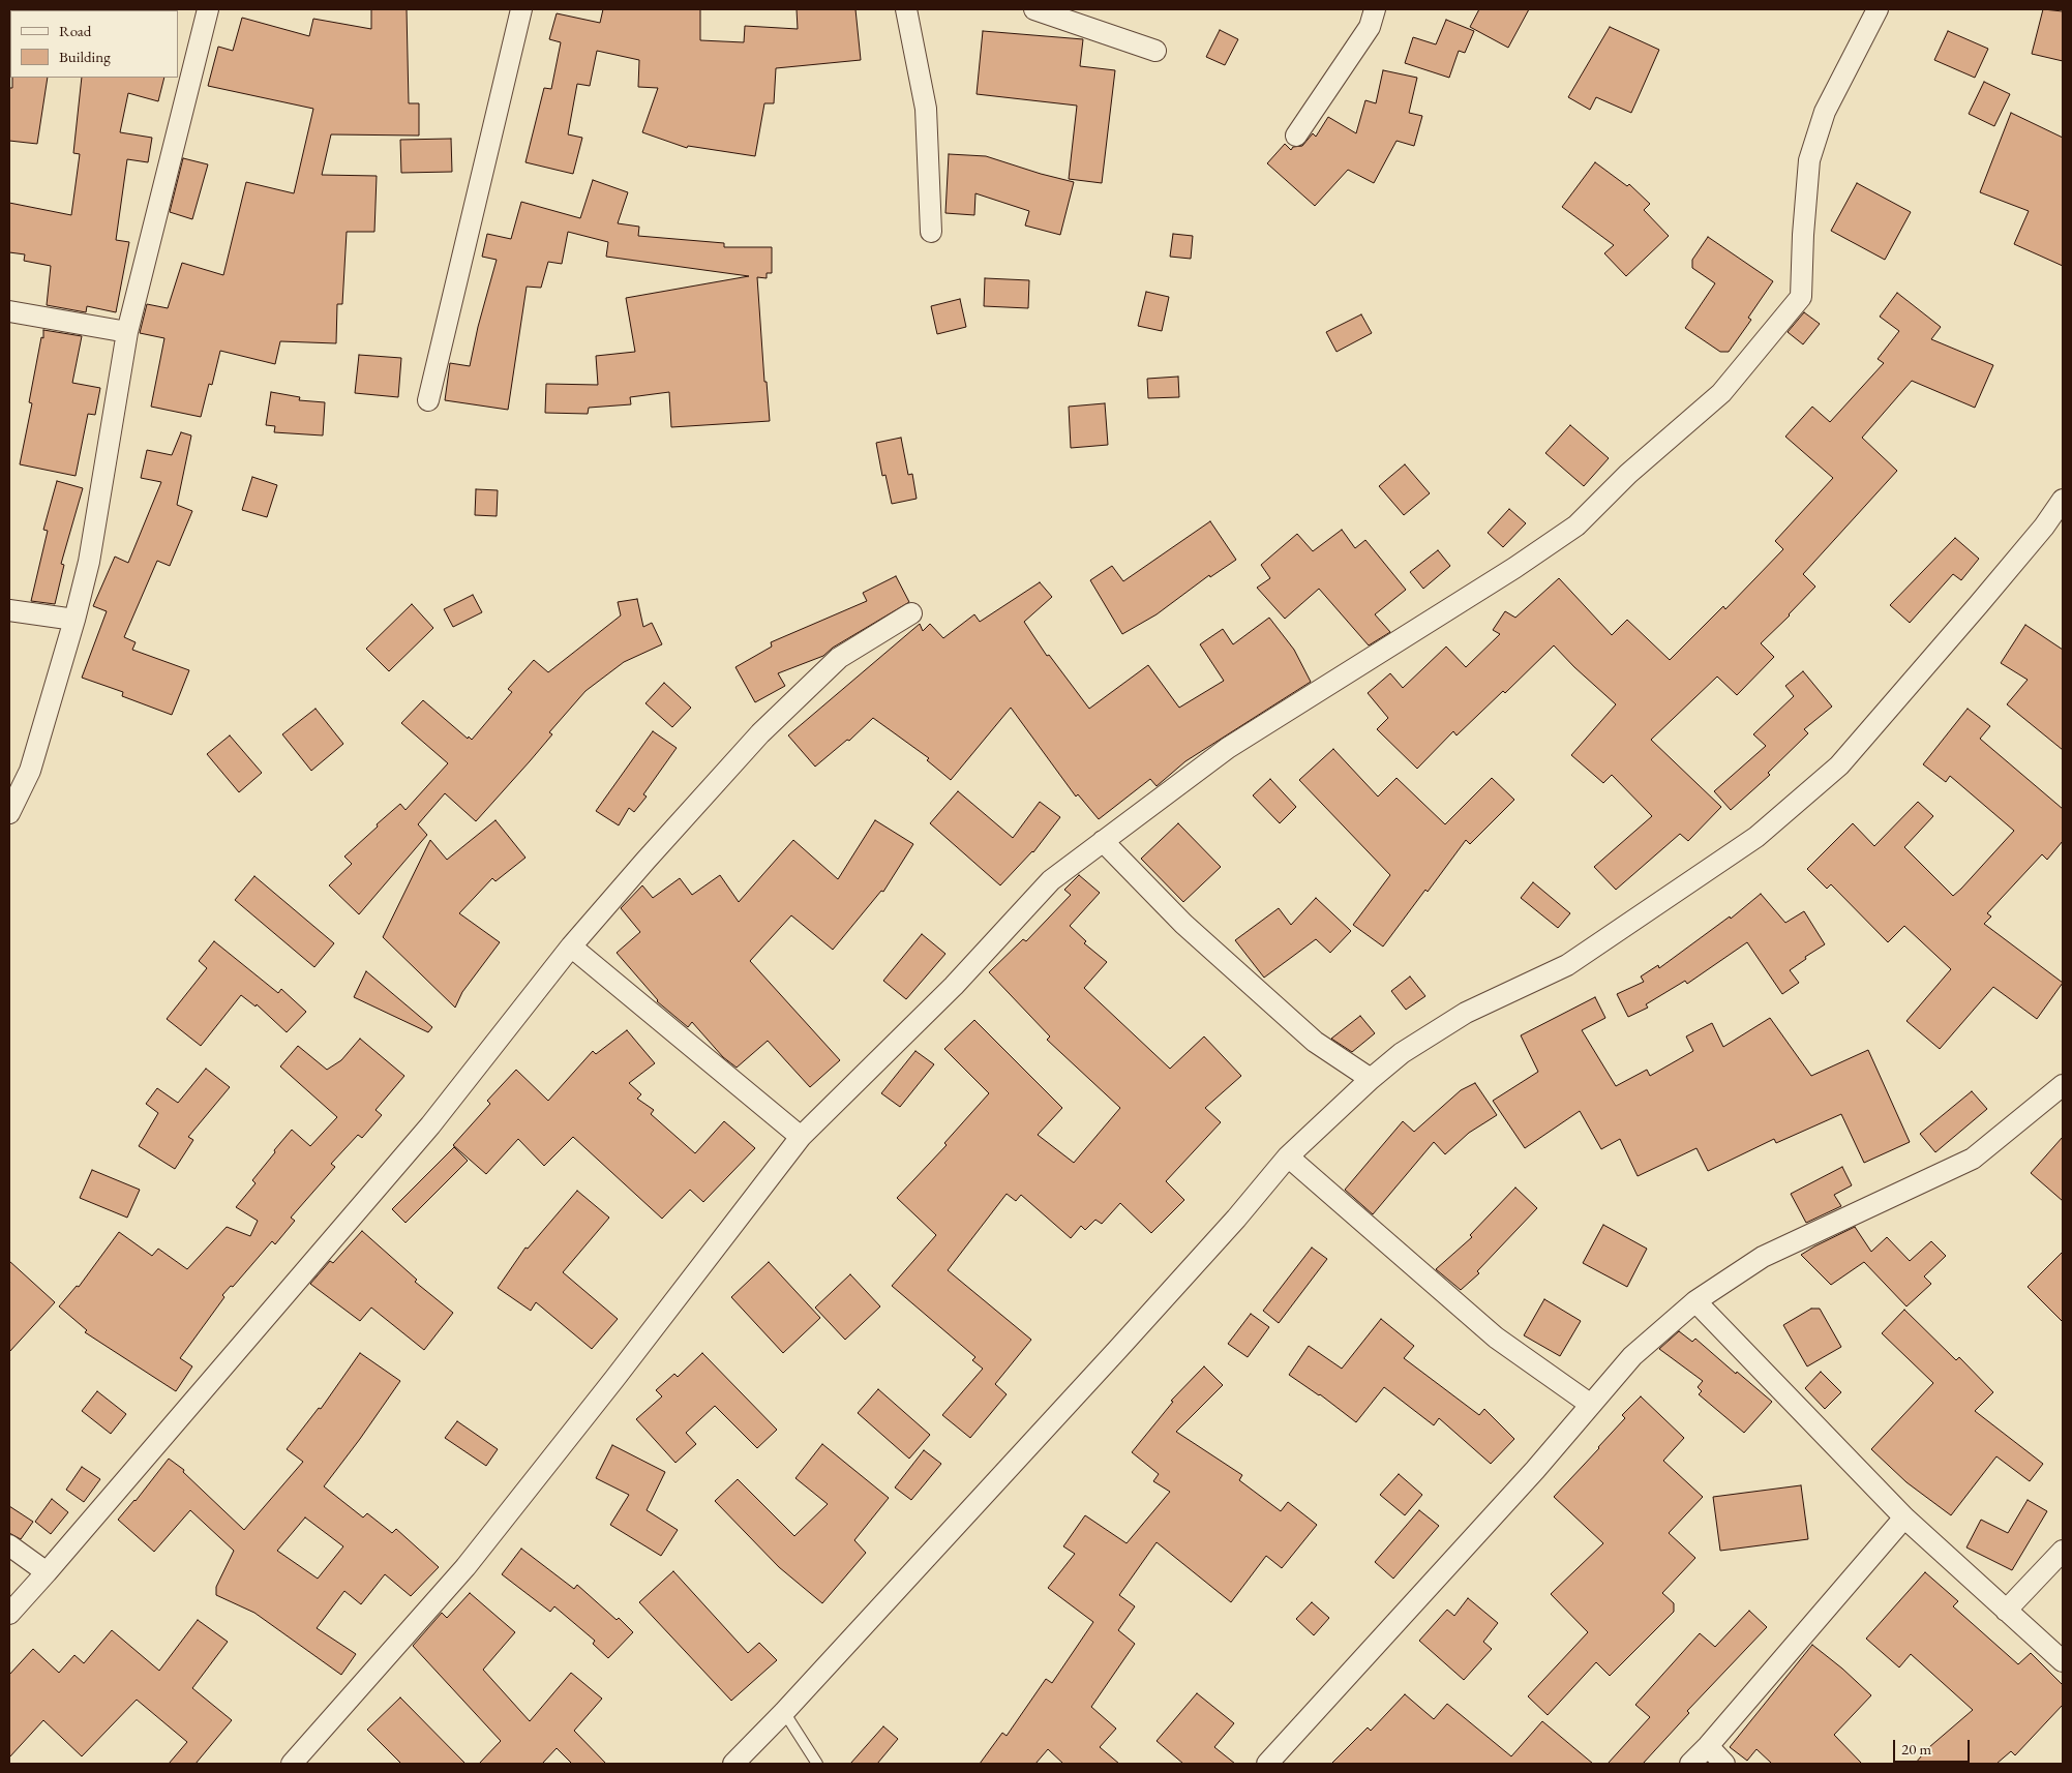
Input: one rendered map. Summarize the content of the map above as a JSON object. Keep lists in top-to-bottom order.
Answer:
{
  "legend": ["Road", "Building"],
  "scale_bar": "20 m"
}
